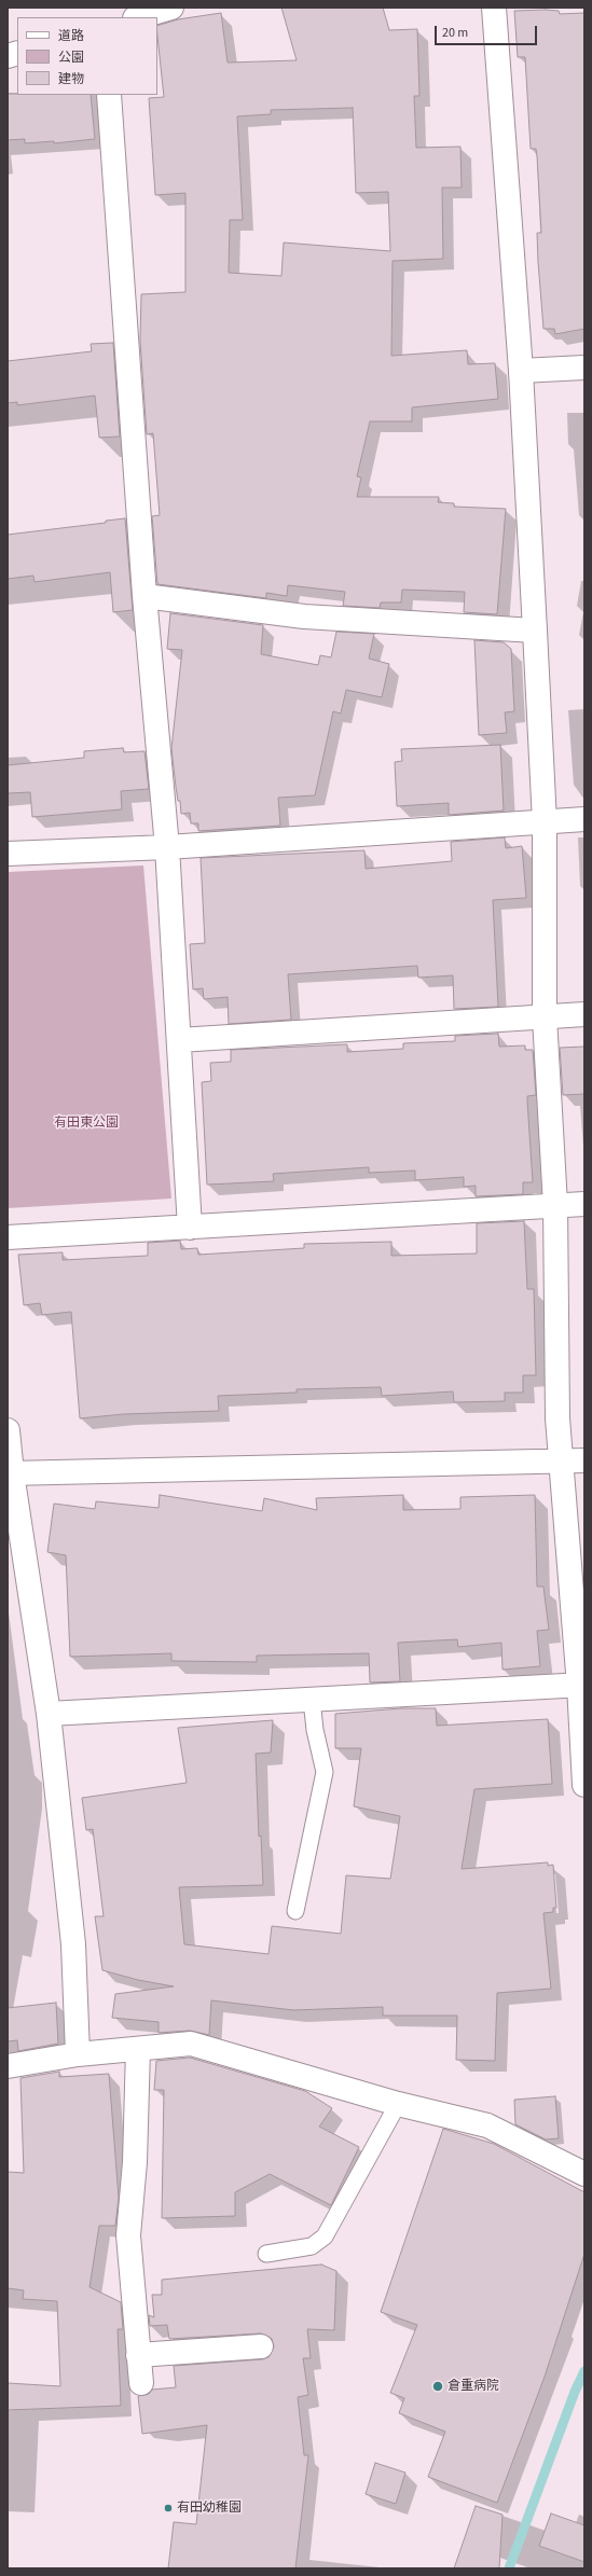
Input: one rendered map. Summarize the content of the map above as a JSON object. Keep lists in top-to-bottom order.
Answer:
{
  "parks": ["有田東公園"],
  "places": ["倉重病院", "有田幼稚園"],
  "legend": ["道路", "公園", "建物"],
  "scale_bar": "20 m"
}
